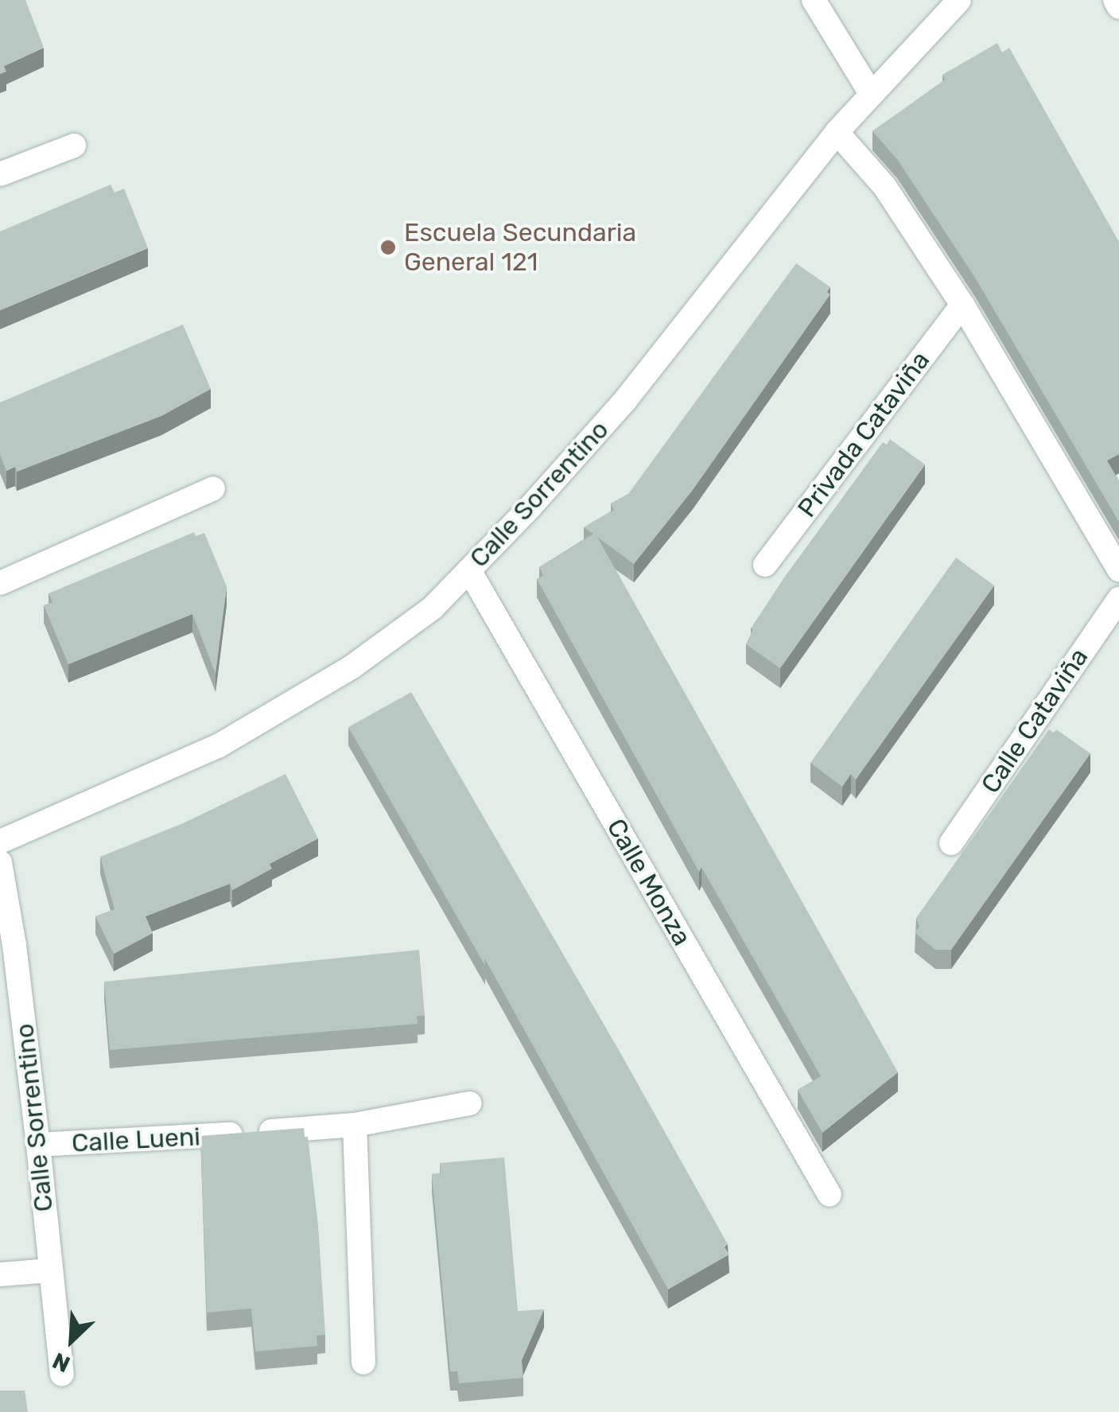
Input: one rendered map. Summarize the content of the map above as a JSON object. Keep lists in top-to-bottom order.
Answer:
{
  "streets": {
    "street": [
      "Privada Cataviña",
      "Calle Sorrentino",
      "Calle Cataviña",
      "Calle Monza",
      "Calle Lueni"
    ]
  },
  "crossings": [
    ["Calle Sorrentino", "Calle Monza"],
    ["Calle Sorrentino", "Calle Lueni"]
  ],
  "places": ["Escuela Secundaria General 121"],
  "north": "bottom left"
}
